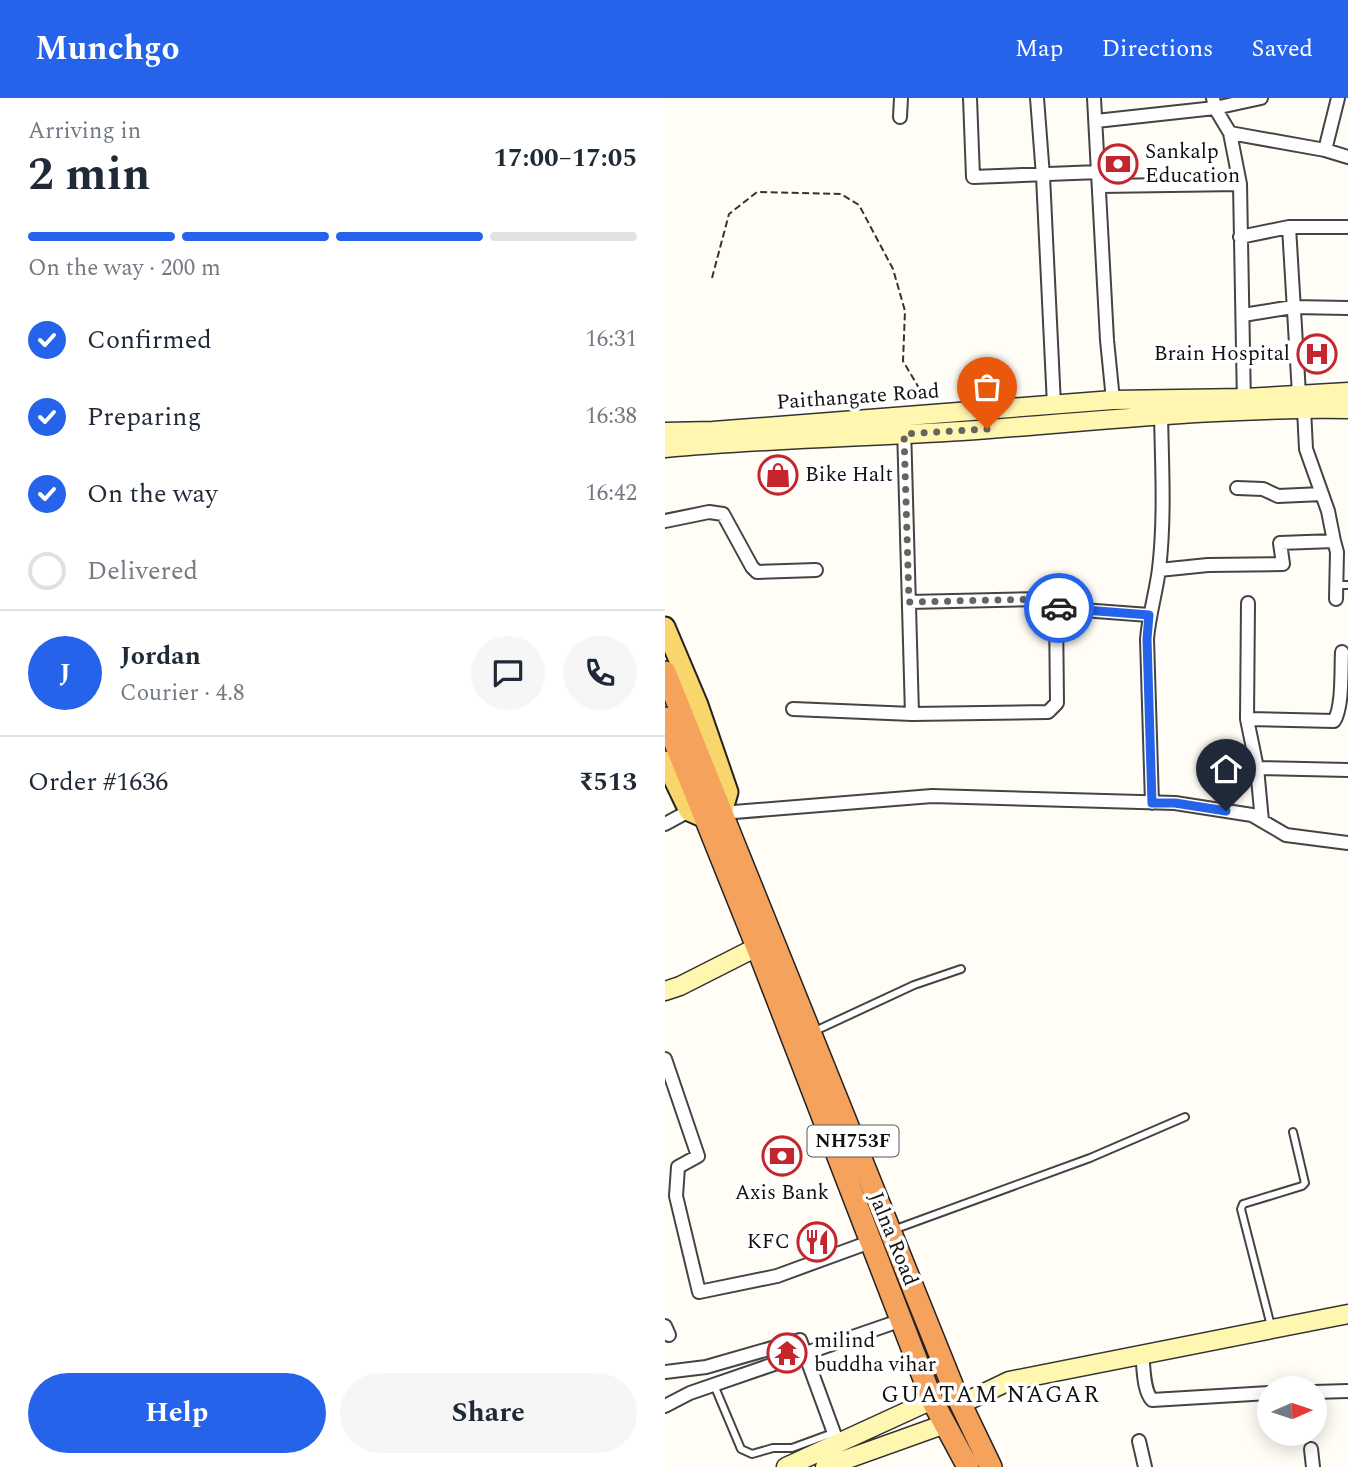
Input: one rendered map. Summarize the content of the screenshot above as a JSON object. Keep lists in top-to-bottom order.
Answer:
{
  "streets": {
    "highway": ["NH753F", "Jalna Road"],
    "street": ["Paithangate Road"]
  },
  "crossings": [
    ["NH753F", "Jalna Road"]
  ],
  "districts": ["GUATAM NAGAR"],
  "places": {
    "bank": ["Sankalp Education", "Axis Bank"],
    "hospital": ["Brain Hospital"],
    "shop": ["Bike Halt"],
    "restaurant": ["KFC"],
    "temple": ["milind buddha vihar"]
  },
  "north": "right",
  "page": {
    "header": "Munchgo",
    "nav": ["Map", "Directions", "Saved"],
    "heading": ["2 min", "Arriving in", "17:00–17:05"],
    "panel": [
      "Jordan",
      "Courier · 4.8",
      "Order #1636",
      "₹513"
    ],
    "bar": "On the way · 200 m",
    "list": [
      ["Confirmed", "16:31"],
      ["Preparing", "16:38"],
      ["On the way", "16:42"],
      "Delivered"
    ],
    "round": "J",
    "buttons": ["Help", "Share"]
  }
}
